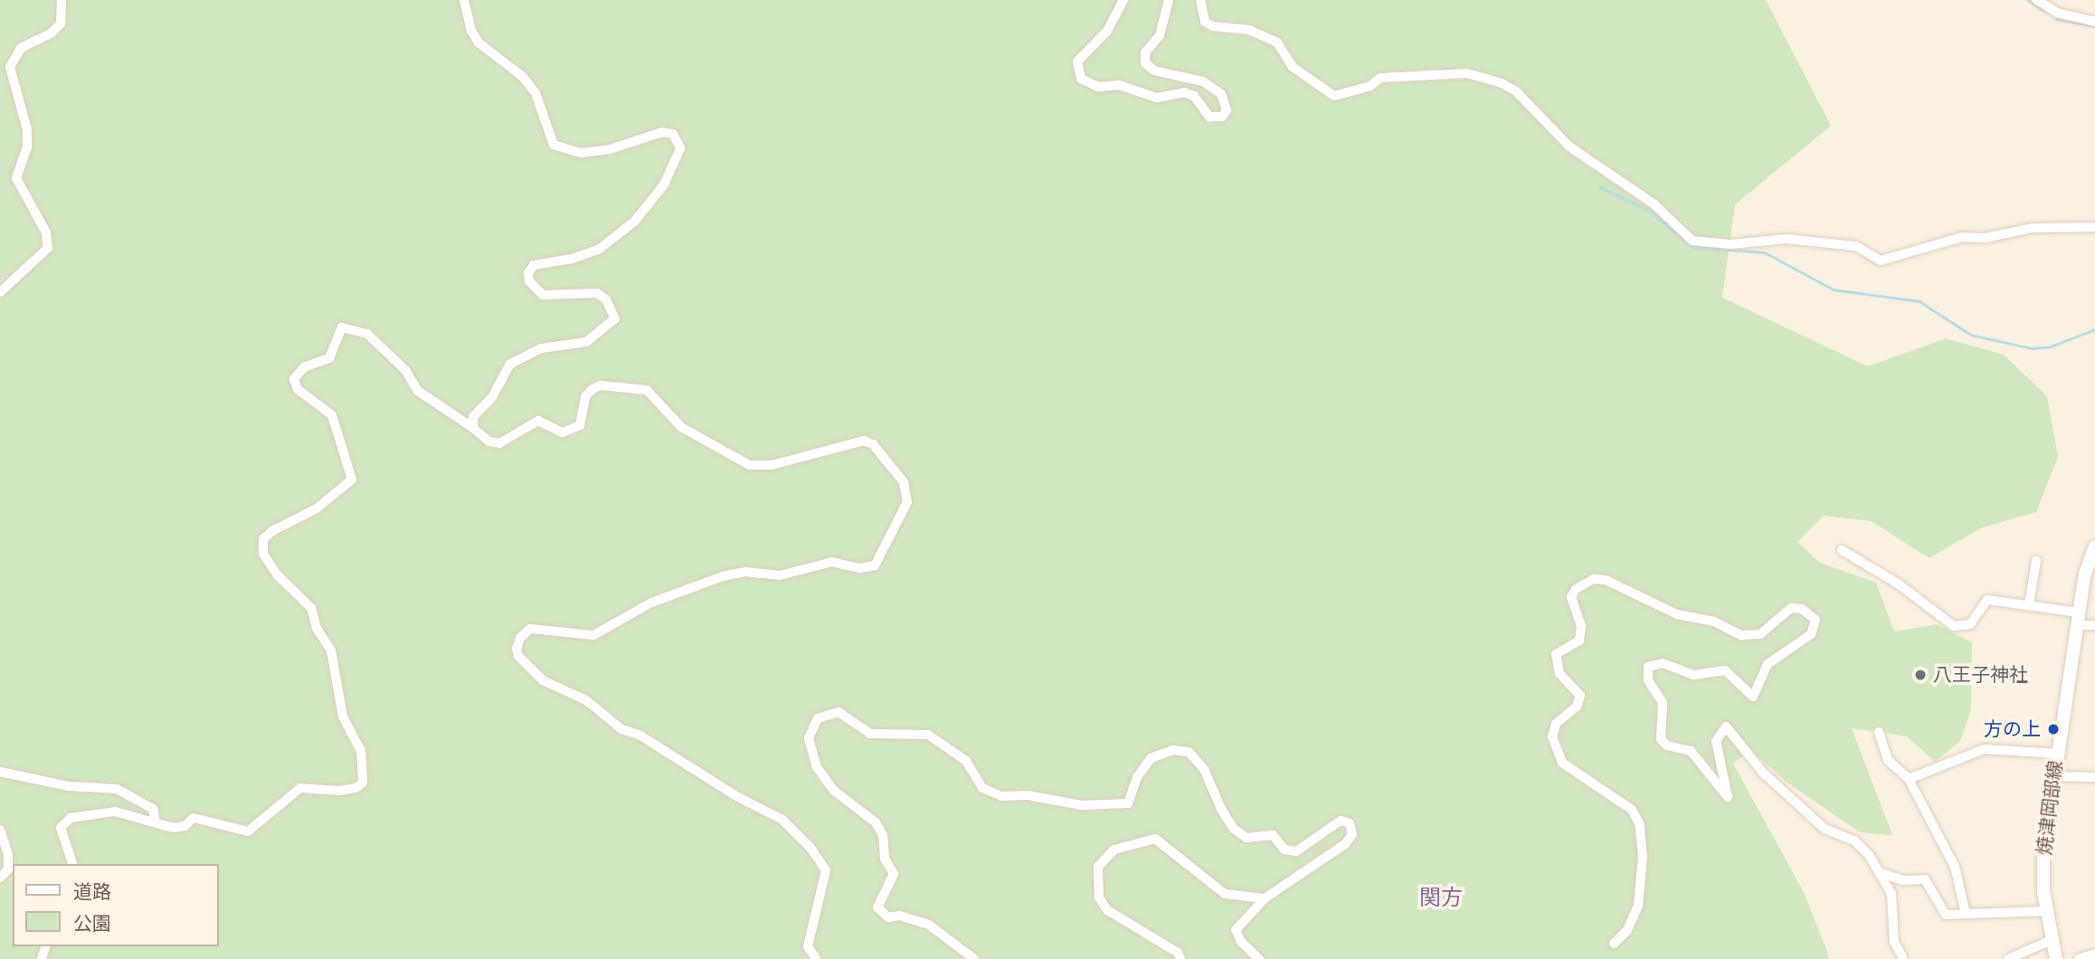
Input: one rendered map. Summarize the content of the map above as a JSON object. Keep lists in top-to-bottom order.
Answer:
{
  "streets": {
    "main road": ["焼津岡部線"]
  },
  "districts": ["関方"],
  "places": ["八王子神社", "方の上"],
  "legend": ["道路", "公園"]
}
